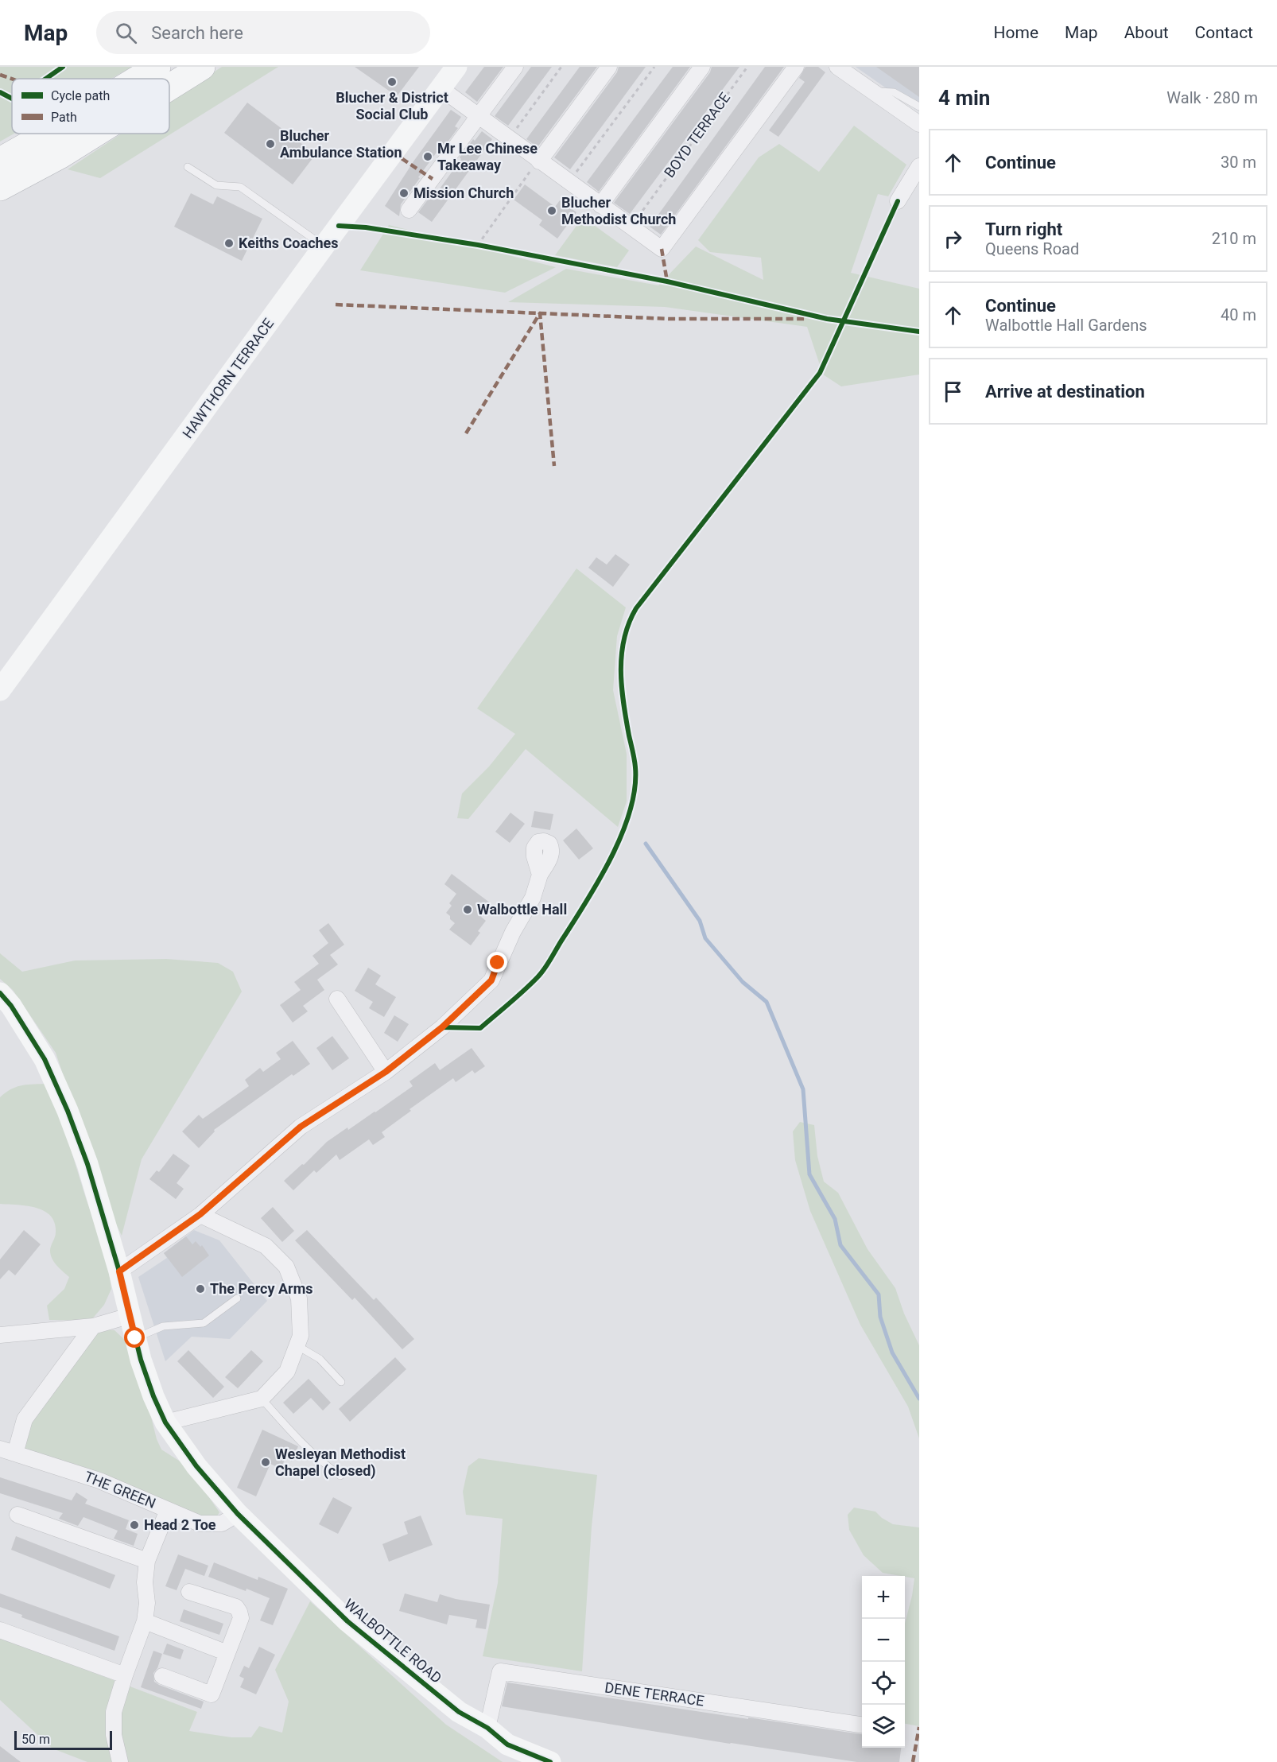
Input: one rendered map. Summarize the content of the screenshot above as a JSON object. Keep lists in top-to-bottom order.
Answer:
{
  "streets": {
    "street": [
      "HAWTHORN TERRACE",
      "THE GREEN",
      "WALBOTTLE ROAD",
      "DENE TERRACE"
    ],
    "path": ["BOYD TERRACE"]
  },
  "crossings": [
    ["THE GREEN", "WALBOTTLE ROAD"],
    ["WALBOTTLE ROAD", "DENE TERRACE"]
  ],
  "places": [
    "Blucher & District Social Club",
    "Blucher Ambulance Station",
    "Mr Lee Chinese Takeaway",
    "Mission Church",
    "Blucher Methodist Church",
    "Keiths Coaches",
    "Walbottle Hall",
    "The Percy Arms",
    "Wesleyan Methodist Chapel (closed)",
    "Head 2 Toe"
  ],
  "legend": ["Cycle path", "Path"],
  "scale_bar": "50 m",
  "page": {
    "header": "Map",
    "search": "Search here",
    "nav": [
      "Home",
      "Map",
      "About",
      "Contact"
    ],
    "heading": ["4 min", "Walk · 280 m"],
    "list": [
      ["Continue", "30 m"],
      ["Turn right", "Queens Road", "210 m"],
      ["Continue", "Walbottle Hall Gardens", "40 m"],
      "Arrive at destination"
    ],
    "map_buttons": ["+", "−"],
    "scale": "50 m"
  }
}
